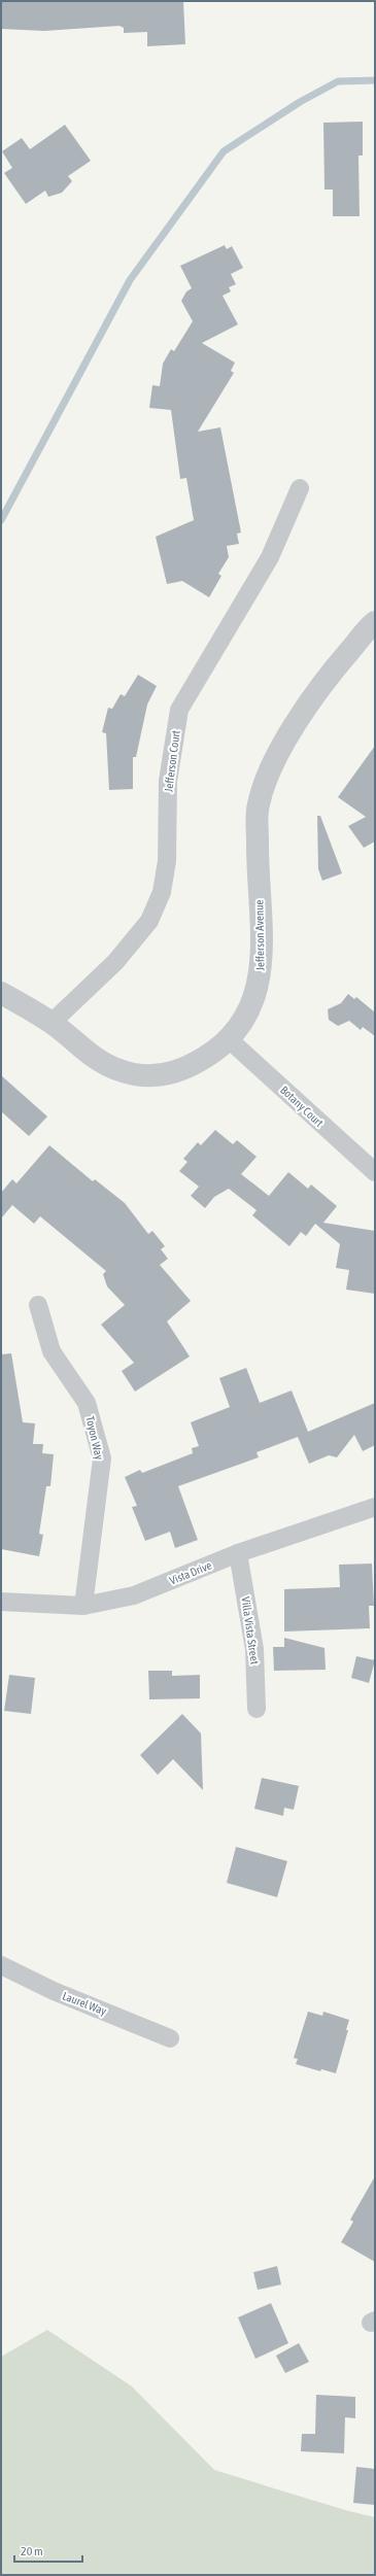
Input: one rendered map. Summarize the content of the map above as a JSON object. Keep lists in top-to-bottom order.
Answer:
{
  "streets": {
    "street": [
      "Jefferson Court",
      "Jefferson Avenue",
      "Botany Court",
      "Toyon Way",
      "Vista Drive",
      "Villa Vista Street",
      "Laurel Way"
    ]
  },
  "crossings": [
    ["Jefferson Court", "Jefferson Avenue"],
    ["Jefferson Avenue", "Botany Court"],
    ["Toyon Way", "Vista Drive"],
    ["Vista Drive", "Villa Vista Street"]
  ],
  "scale_bar": "20 m"
}
